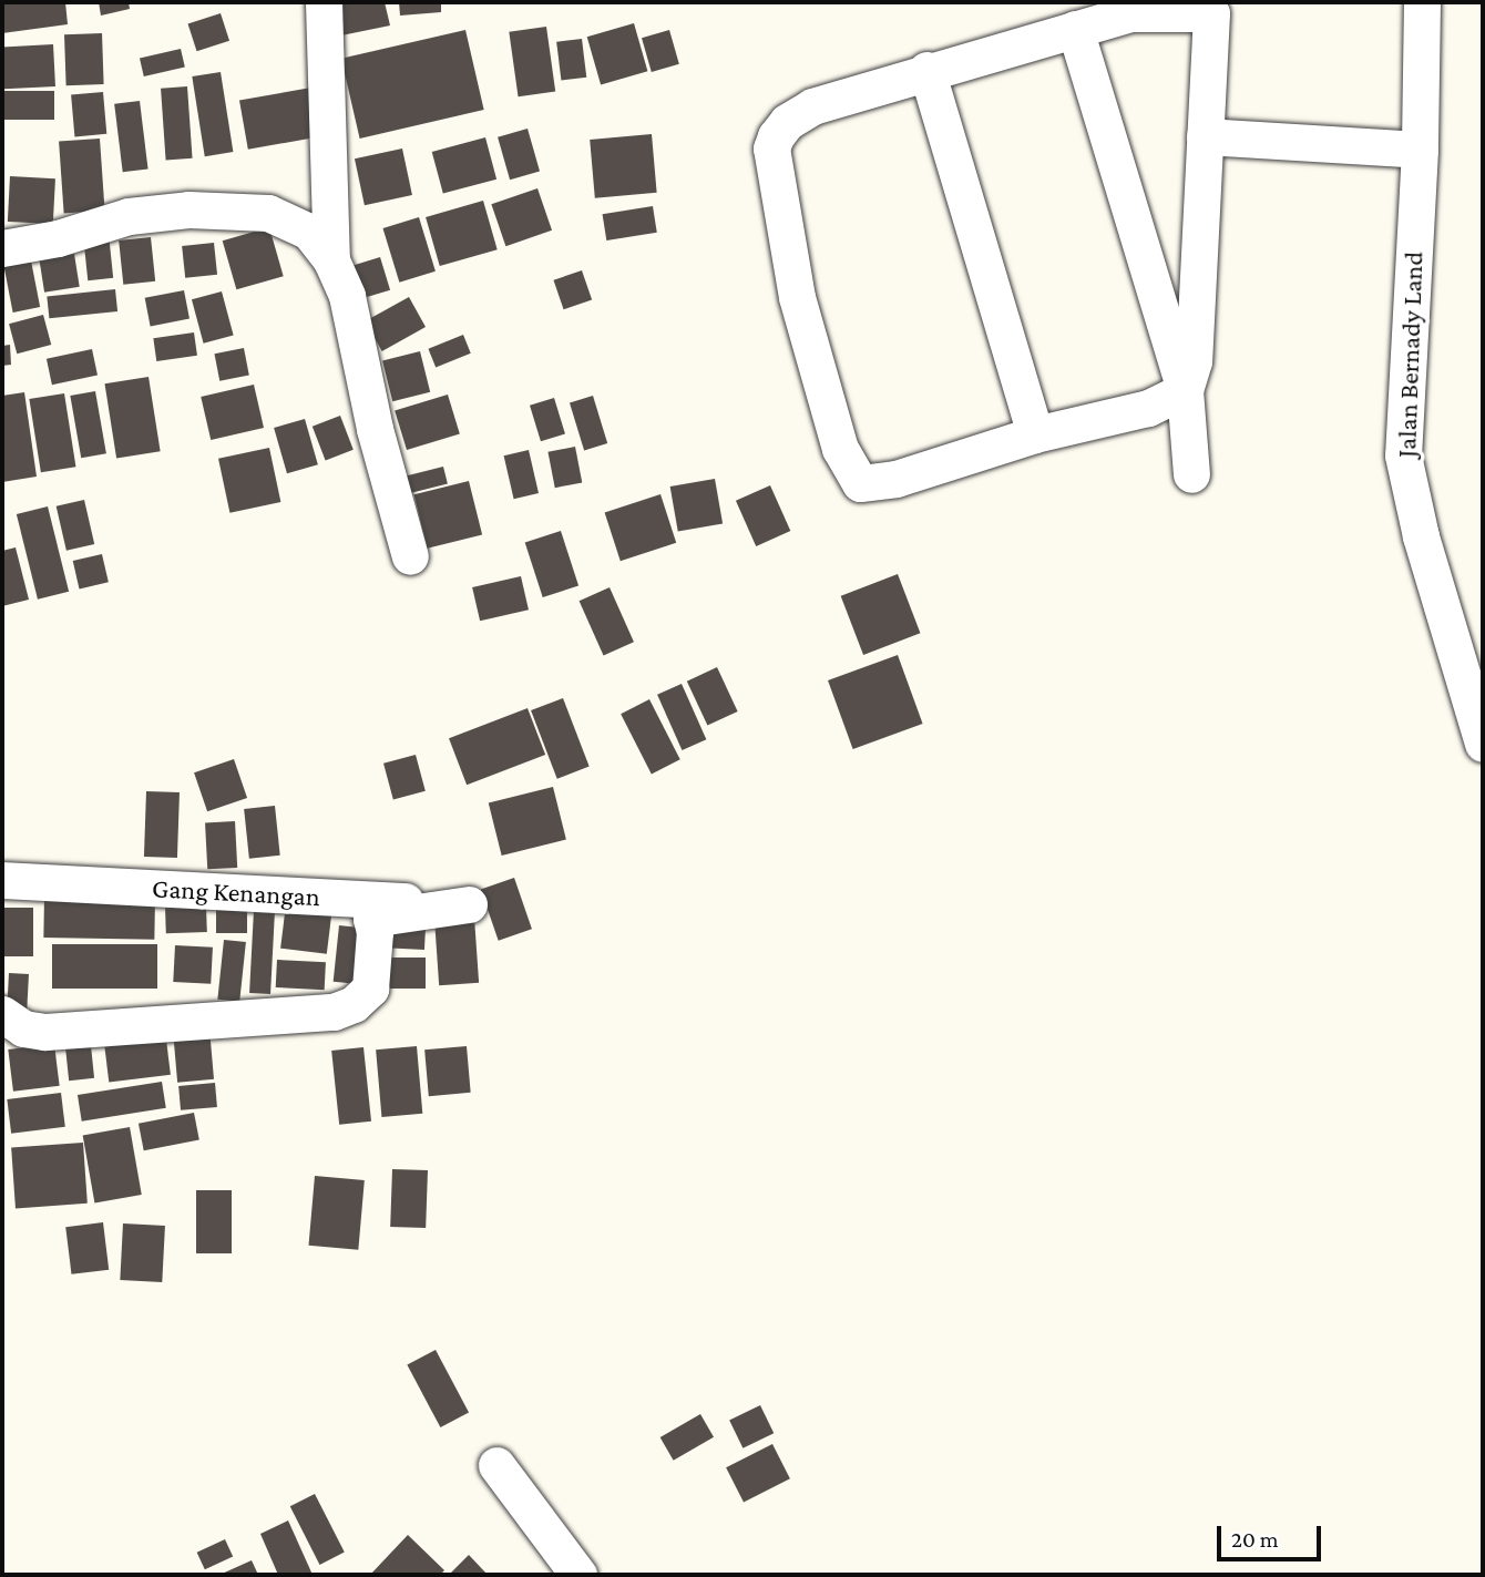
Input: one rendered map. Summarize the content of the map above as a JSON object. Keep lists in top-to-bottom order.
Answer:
{
  "streets": {
    "street": ["Jalan Bernady Land", "Gang Kenangan"]
  },
  "scale_bar": "20 m"
}
